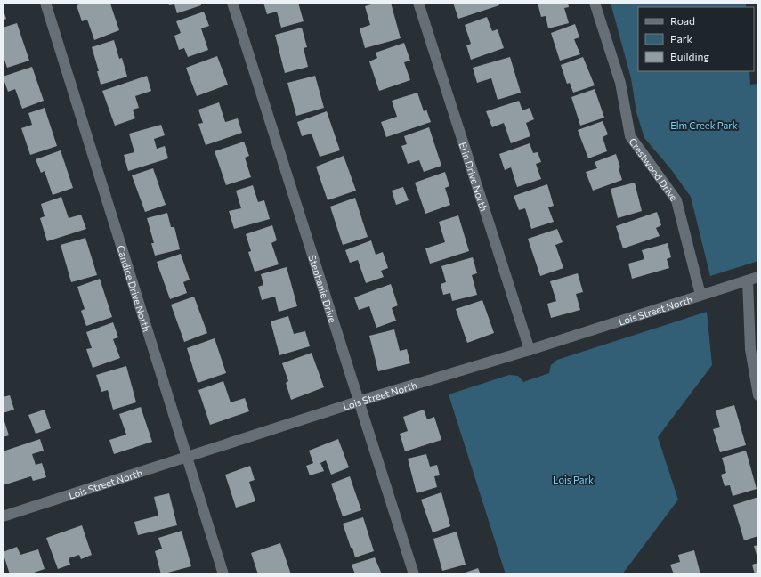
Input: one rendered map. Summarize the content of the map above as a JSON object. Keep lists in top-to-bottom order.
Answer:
{
  "streets": {
    "street": [
      "Crestwood Drive",
      "Erin Drive North",
      "Candice Drive North",
      "Stephanie Drive",
      "Lois Street North"
    ]
  },
  "crossings": [
    ["Crestwood Drive", "Lois Street North"],
    ["Erin Drive North", "Lois Street North"],
    ["Candice Drive North", "Lois Street North"],
    ["Stephanie Drive", "Lois Street North"]
  ],
  "parks": ["Elm Creek Park", "Lois Park"],
  "legend": ["Road", "Park", "Building"]
}
